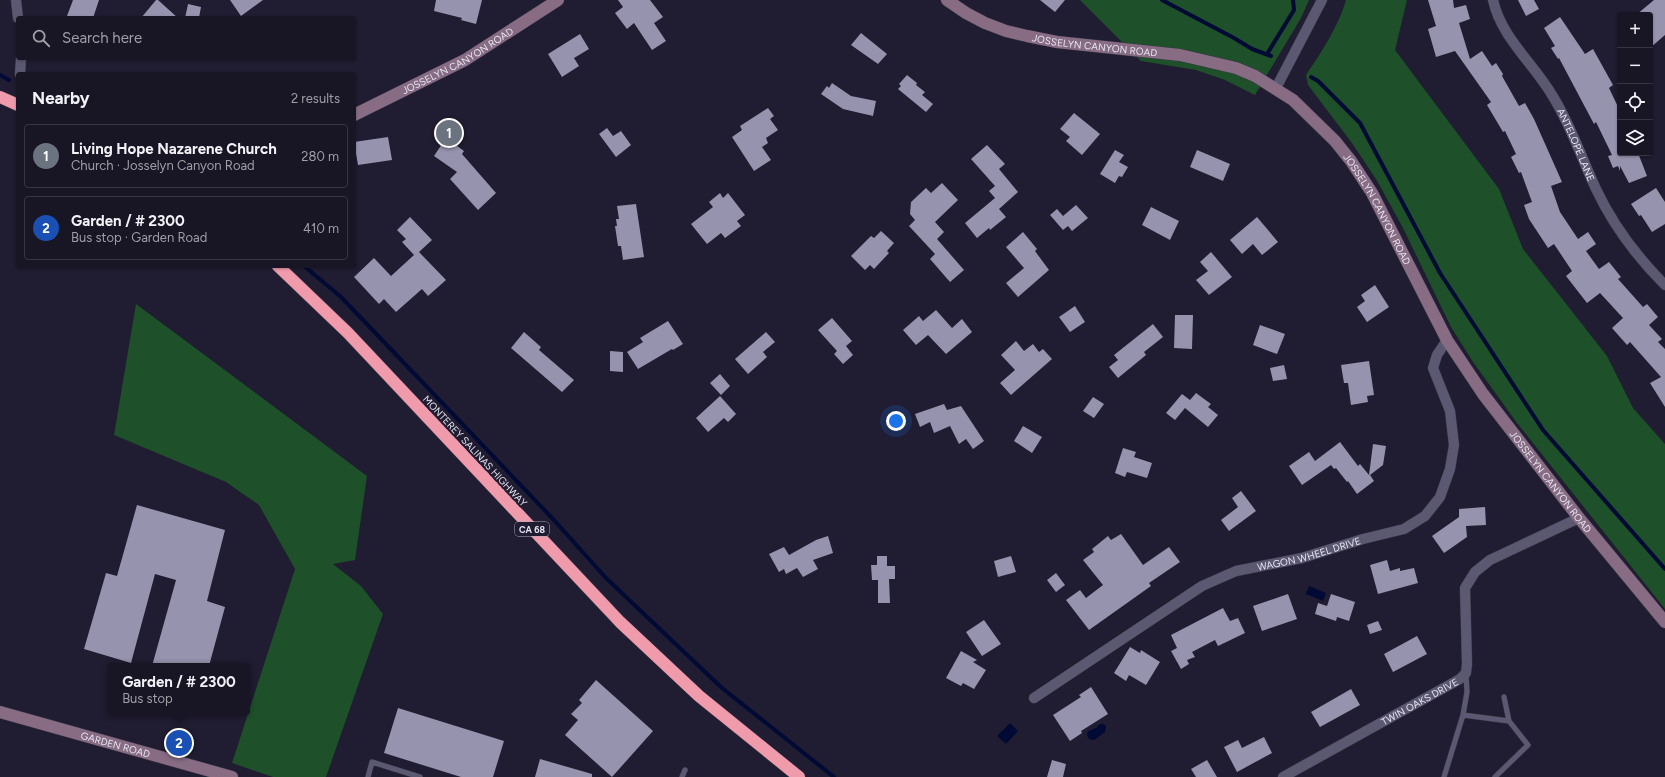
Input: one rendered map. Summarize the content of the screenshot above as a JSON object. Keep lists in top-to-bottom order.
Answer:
{
  "streets": {
    "highway": ["MONTEREY SALINAS HIGHWAY", "CA 68"],
    "street": [
      "JOSSELYN CANYON ROAD",
      "ANTELOPE LANE",
      "WAGON WHEEL DRIVE",
      "TWIN OAKS DRIVE",
      "GARDEN ROAD"
    ]
  },
  "crossings": [
    ["JOSSELYN CANYON ROAD", "WAGON WHEEL DRIVE"],
    ["JOSSELYN CANYON ROAD", "TWIN OAKS DRIVE"]
  ],
  "page": {
    "map_buttons": ["+", "−"],
    "search": "Search here",
    "heading": ["Nearby", "2 results"],
    "pins": ["1", "2"],
    "list": [
      {
        "mark": "1",
        "name": "Living Hope Nazarene Church",
        "note": "Church · Josselyn Canyon Road",
        "value": "280 m"
      },
      {
        "mark": "2",
        "name": "Garden / # 2300",
        "note": "Bus stop · Garden Road",
        "value": "410 m"
      }
    ],
    "popup": ["Garden / # 2300", "Bus stop"]
  }
}
